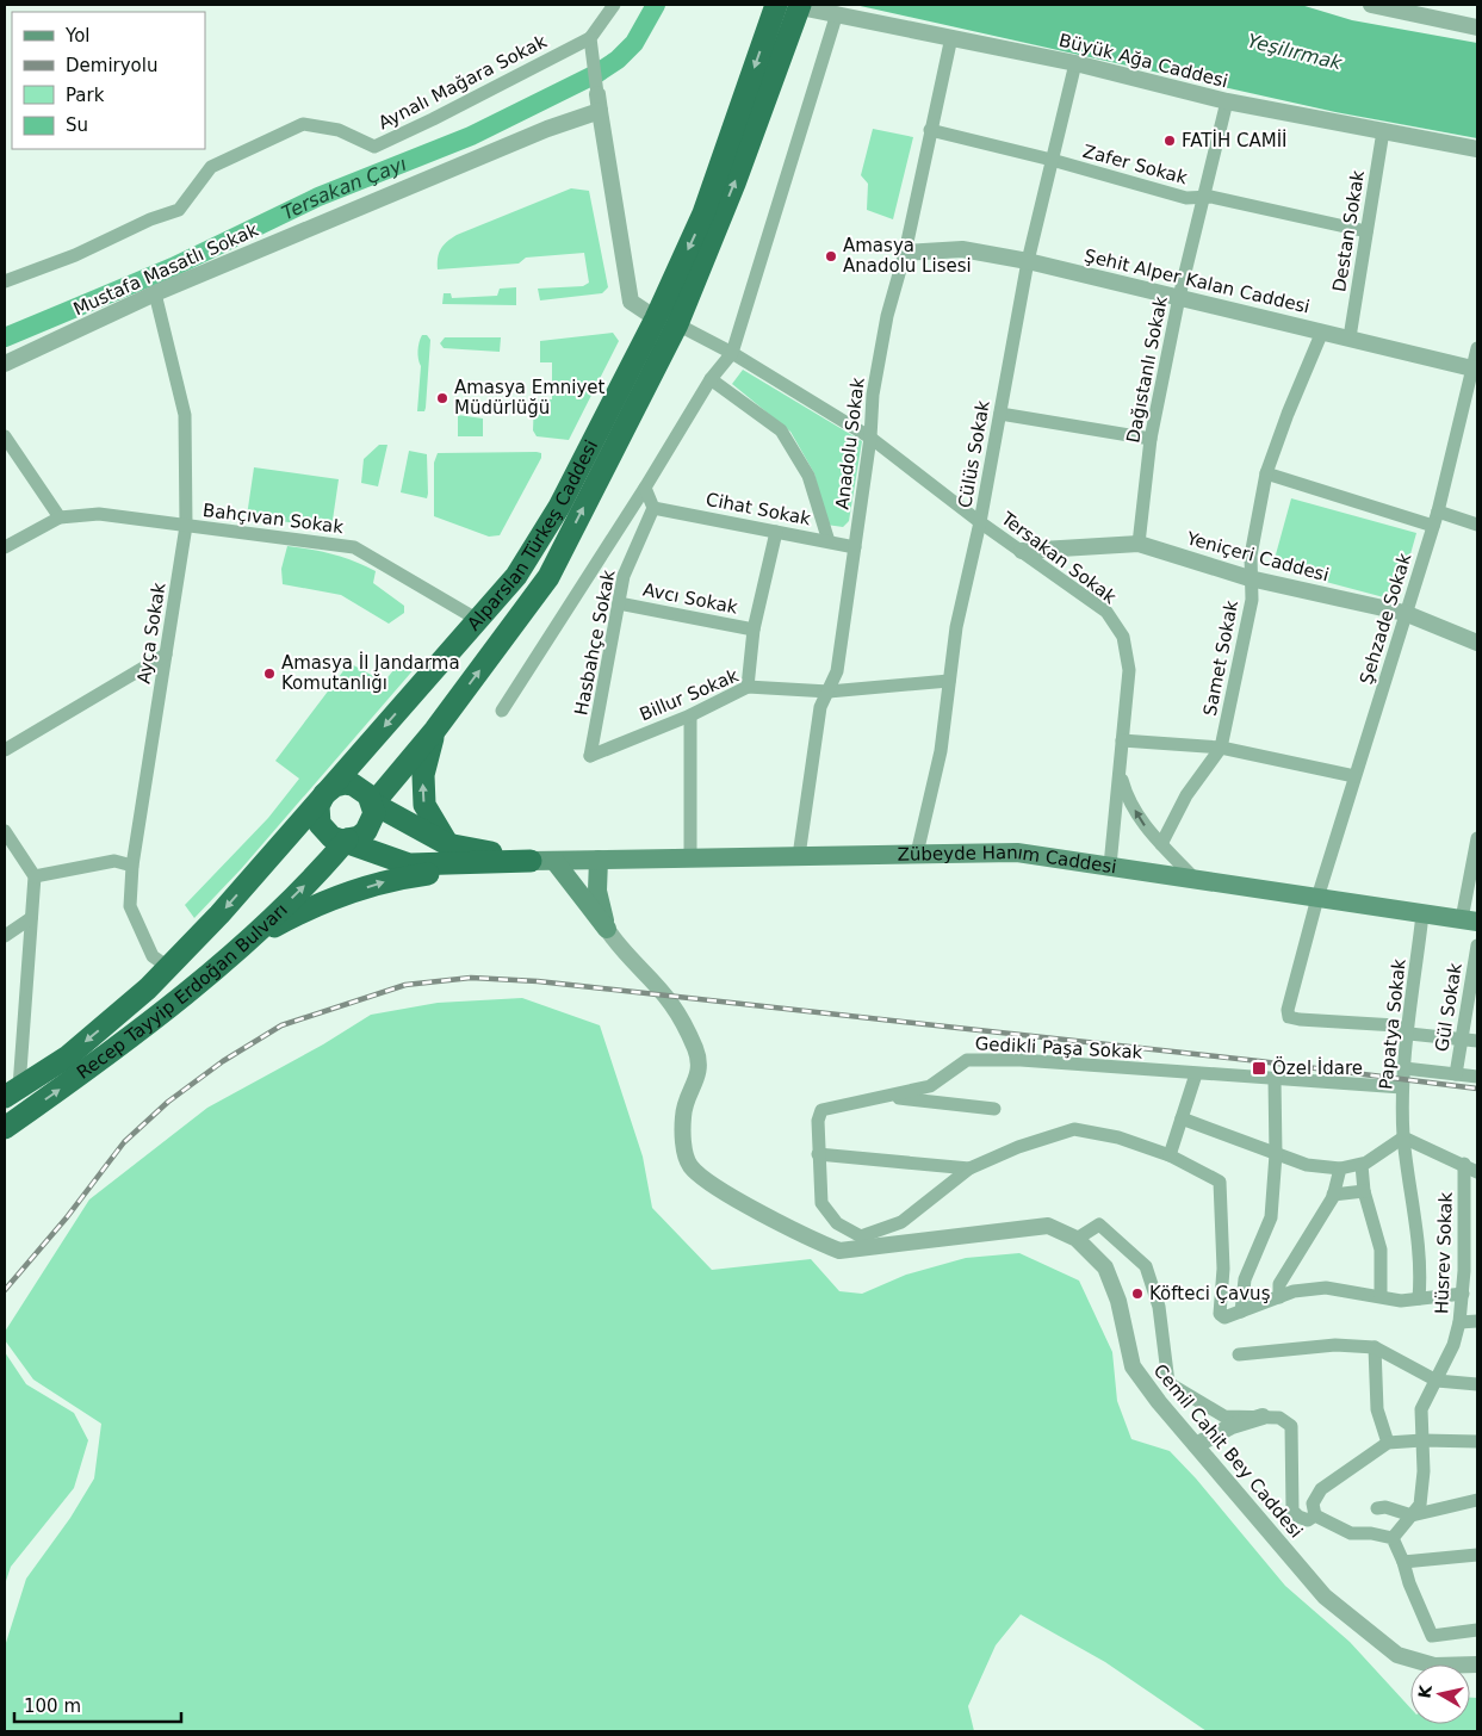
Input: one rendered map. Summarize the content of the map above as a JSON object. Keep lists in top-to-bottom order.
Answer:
{
  "streets": {
    "highway": ["Alparslan Türkeş Caddesi", "Recep Tayyip Erdoğan Bulvarı"],
    "main road": ["Zübeyde Hanım Caddesi"],
    "street": [
      "Büyük Ağa Caddesi",
      "Aynalı Mağara Sokak",
      "Zafer Sokak",
      "Destan Sokak",
      "Mustafa Masatlı Sokak",
      "Şehit Alper Kalan Caddesi",
      "Dağıstanlı Sokak",
      "Anadolu Sokak",
      "Cülüs Sokak",
      "Cihat Sokak",
      "Bahçıvan Sokak",
      "Yeniçeri Caddesi",
      "Tersakan Sokak",
      "Avcı Sokak",
      "Şehzade Sokak",
      "Ayça Sokak",
      "Hasbahçe Sokak",
      "Samet Sokak",
      "Billur Sokak",
      "Gül Sokak",
      "Papatya Sokak",
      "Gedikli Paşa Sokak",
      "Hüsrev Sokak",
      "Cemil Cahit Bey Caddesi"
    ]
  },
  "crossings": [
    ["Büyük Ağa Caddesi", "Destan Sokak"],
    ["Büyük Ağa Caddesi", "Dağıstanlı Sokak"],
    ["Büyük Ağa Caddesi", "Anadolu Sokak"],
    ["Büyük Ağa Caddesi", "Cülüs Sokak"],
    ["Büyük Ağa Caddesi", "Alparslan Türkeş Caddesi"],
    ["Zafer Sokak", "Destan Sokak"],
    ["Zafer Sokak", "Dağıstanlı Sokak"],
    ["Zafer Sokak", "Anadolu Sokak"],
    ["Zafer Sokak", "Cülüs Sokak"],
    ["Destan Sokak", "Şehit Alper Kalan Caddesi"],
    ["Mustafa Masatlı Sokak", "Ayça Sokak"],
    ["Şehit Alper Kalan Caddesi", "Dağıstanlı Sokak"],
    ["Şehit Alper Kalan Caddesi", "Anadolu Sokak"],
    ["Şehit Alper Kalan Caddesi", "Cülüs Sokak"],
    ["Şehit Alper Kalan Caddesi", "Şehzade Sokak"],
    ["Şehit Alper Kalan Caddesi", "Samet Sokak"],
    ["Dağıstanlı Sokak", "Yeniçeri Caddesi"],
    ["Anadolu Sokak", "Cihat Sokak"],
    ["Anadolu Sokak", "Tersakan Sokak"],
    ["Anadolu Sokak", "Billur Sokak"],
    ["Anadolu Sokak", "Zübeyde Hanım Caddesi"],
    ["Cülüs Sokak", "Tersakan Sokak"],
    ["Cülüs Sokak", "Billur Sokak"],
    ["Cülüs Sokak", "Zübeyde Hanım Caddesi"],
    ["Cihat Sokak", "Hasbahçe Sokak"],
    ["Bahçıvan Sokak", "Alparslan Türkeş Caddesi"],
    ["Bahçıvan Sokak", "Ayça Sokak"],
    ["Alparslan Türkeş Caddesi", "Tersakan Sokak"],
    ["Alparslan Türkeş Caddesi", "Recep Tayyip Erdoğan Bulvarı"],
    ["Yeniçeri Caddesi", "Tersakan Sokak"],
    ["Yeniçeri Caddesi", "Şehzade Sokak"],
    ["Yeniçeri Caddesi", "Samet Sokak"],
    ["Tersakan Sokak", "Samet Sokak"],
    ["Tersakan Sokak", "Zübeyde Hanım Caddesi"],
    ["Avcı Sokak", "Hasbahçe Sokak"],
    ["Şehzade Sokak", "Zübeyde Hanım Caddesi"],
    ["Şehzade Sokak", "Papatya Sokak"],
    ["Ayça Sokak", "Recep Tayyip Erdoğan Bulvarı"],
    ["Hasbahçe Sokak", "Billur Sokak"],
    ["Zübeyde Hanım Caddesi", "Papatya Sokak"],
    ["Papatya Sokak", "Gedikli Paşa Sokak"]
  ],
  "water": ["Yeşilırmak", "Tersakan Çayı"],
  "places": {
    "other": [
      "FATİH CAMİİ",
      "Amasya Anadolu Lisesi",
      "Amasya Emniyet Müdürlüğü",
      "Amasya İl Jandarma Komutanlığı",
      "Köfteci Çavuş"
    ],
    "transit": ["Özel İdare"]
  },
  "legend": [
    "Yol",
    "Demiryolu",
    "Park",
    "Su"
  ],
  "scale_bar": "100 m",
  "north": "left"
}
